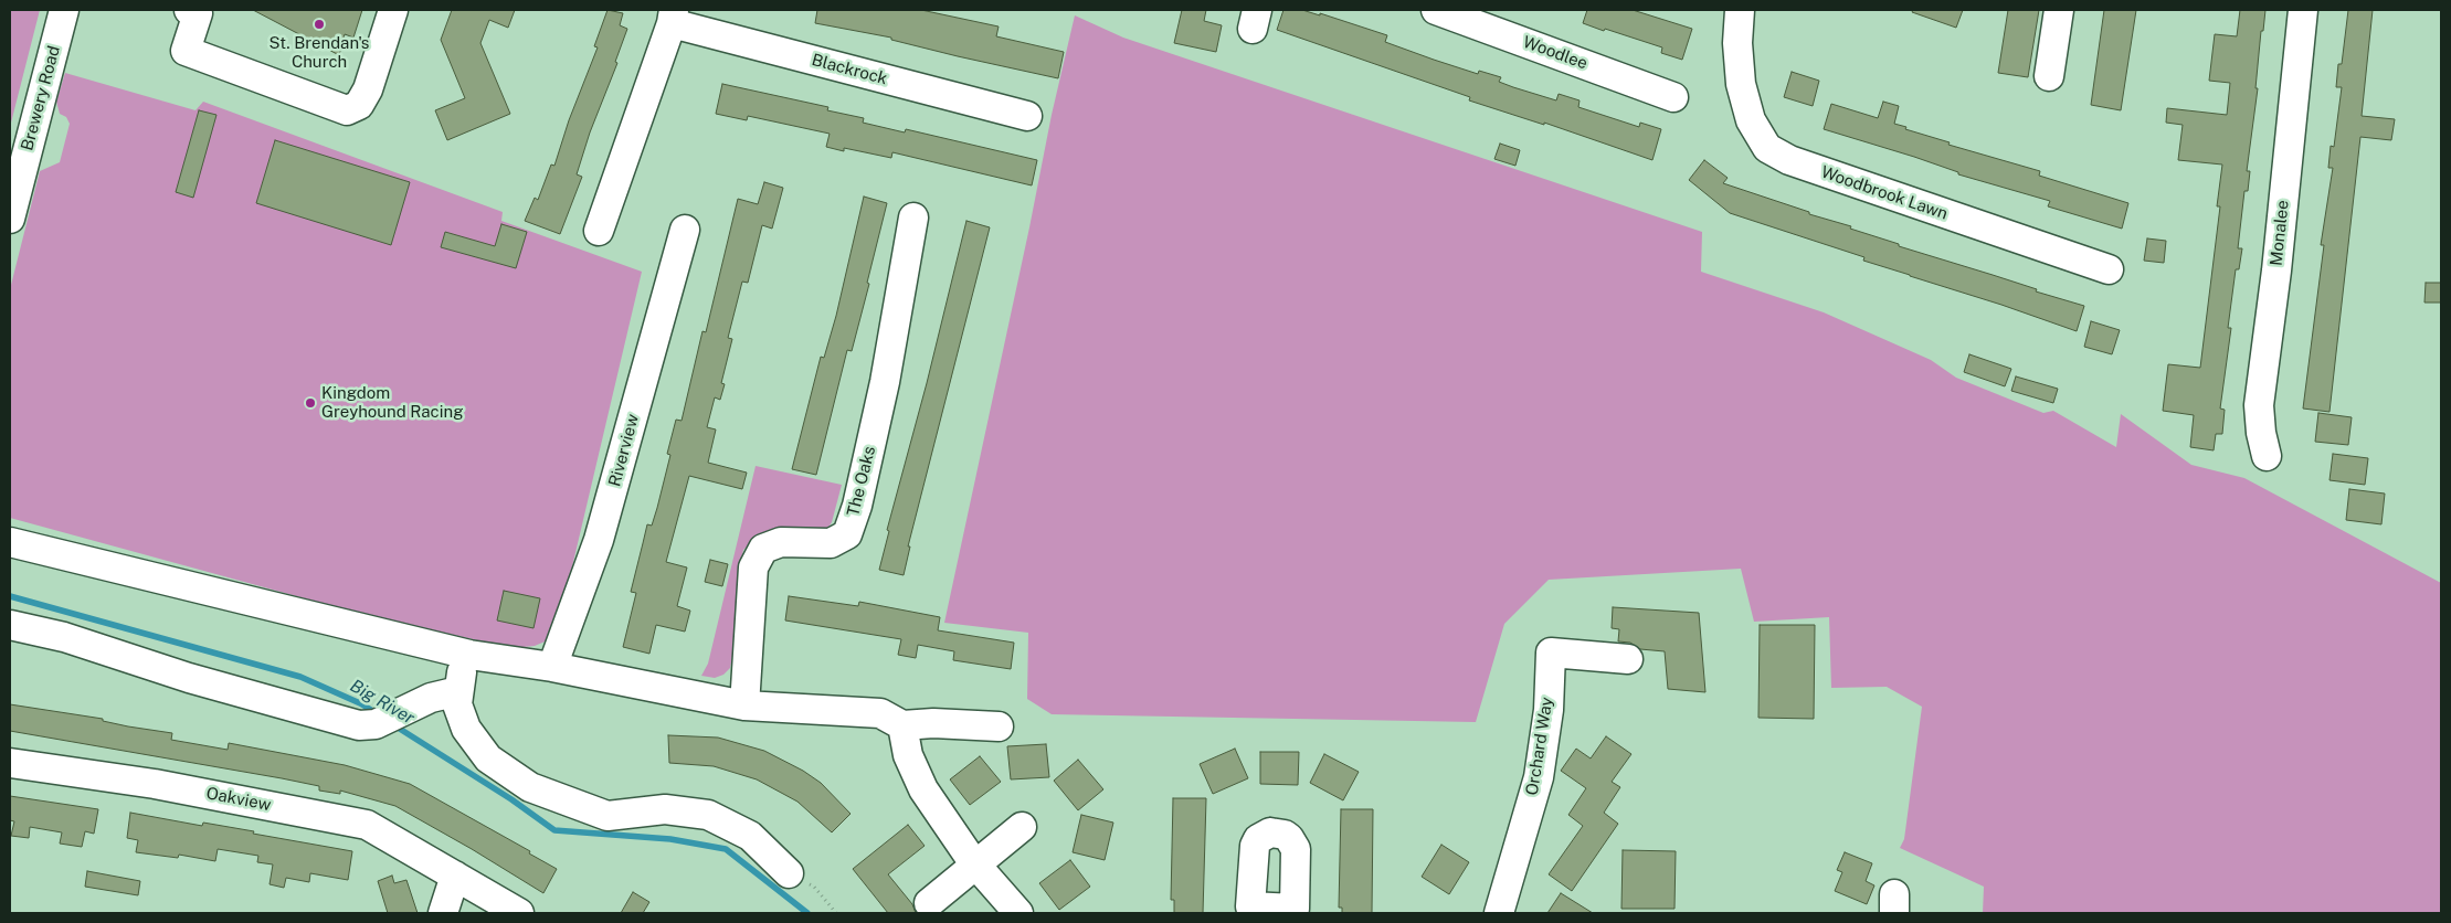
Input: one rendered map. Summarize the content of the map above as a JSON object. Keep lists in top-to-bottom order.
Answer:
{
  "streets": {
    "street": [
      "Woodlee",
      "Blackrock",
      "Brewery Road",
      "Woodbrook Lawn",
      "Monalee",
      "Riverview",
      "The Oaks",
      "Orchard Way",
      "Oakview"
    ]
  },
  "water": ["Big River"],
  "places": ["St. Brendan's Church", "Kingdom Greyhound Racing"]
}
